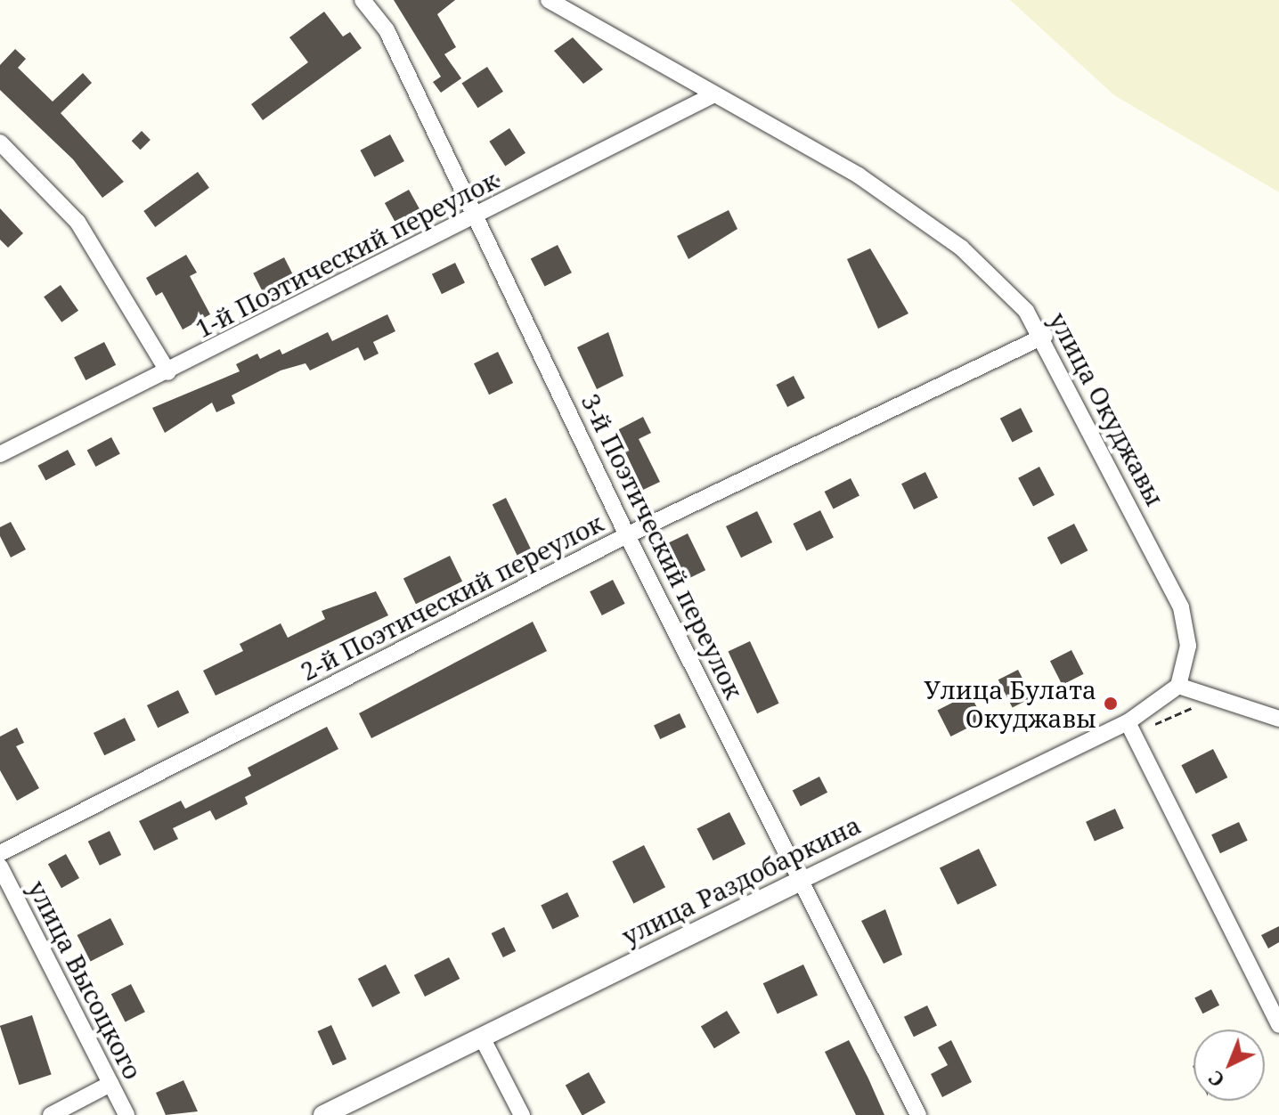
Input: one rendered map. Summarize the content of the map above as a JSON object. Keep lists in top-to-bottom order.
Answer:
{
  "streets": {
    "street": [
      "1-й Поэтический переулок",
      "улица Окуджавы",
      "3-й Поэтический переулок",
      "2-й Поэтический переулок",
      "улица Раздобаркина",
      "улица Высоцкого"
    ]
  },
  "crossings": [
    ["1-й Поэтический переулок", "улица Окуджавы"],
    ["1-й Поэтический переулок", "3-й Поэтический переулок"],
    ["улица Окуджавы", "2-й Поэтический переулок"],
    ["улица Окуджавы", "улица Раздобаркина"],
    ["3-й Поэтический переулок", "2-й Поэтический переулок"],
    ["3-й Поэтический переулок", "улица Раздобаркина"]
  ],
  "places": ["Улица Булата Окуджавы"],
  "north": "bottom left"
}
